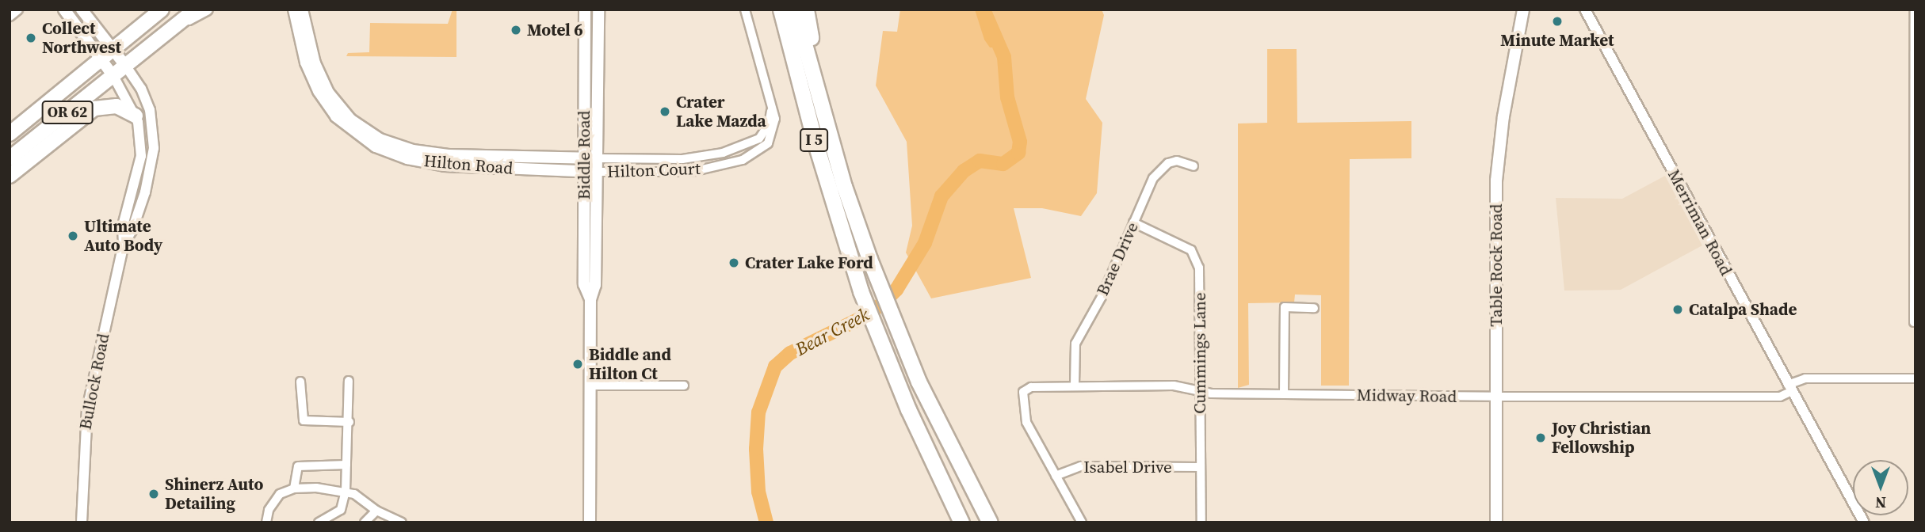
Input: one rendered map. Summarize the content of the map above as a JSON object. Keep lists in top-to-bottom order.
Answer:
{
  "streets": {
    "highway": ["OR 62", "I 5"],
    "main road": ["Biddle Road", "Hilton Road", "Table Rock Road"],
    "street": [
      "Hilton Court",
      "Merriman Road",
      "Brae Drive",
      "Cummings Lane",
      "Bullock Road",
      "Midway Road",
      "Isabel Drive"
    ]
  },
  "crossings": [
    ["OR 62", "Bullock Road"],
    ["Biddle Road", "Hilton Road"],
    ["Biddle Road", "Hilton Court"],
    ["Hilton Road", "Hilton Court"],
    ["Merriman Road", "Midway Road"],
    ["Brae Drive", "Cummings Lane"],
    ["Brae Drive", "Midway Road"],
    ["Table Rock Road", "Midway Road"],
    ["Cummings Lane", "Midway Road"],
    ["Cummings Lane", "Isabel Drive"],
    ["Midway Road", "Isabel Drive"]
  ],
  "water": ["Bear Creek"],
  "places": [
    "Minute Market",
    "Motel 6",
    "Collect Northwest",
    "Crater Lake Mazda",
    "Ultimate Auto Body",
    "Crater Lake Ford",
    "Catalpa Shade",
    "Biddle and Hilton Ct",
    "Joy Christian Fellowship",
    "Shinerz Auto Detailing"
  ],
  "north": "bottom"
}
